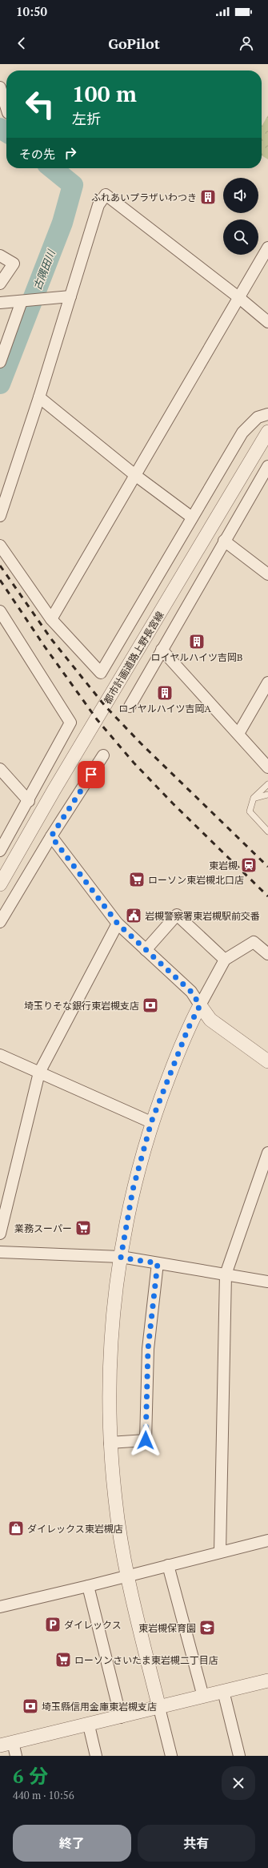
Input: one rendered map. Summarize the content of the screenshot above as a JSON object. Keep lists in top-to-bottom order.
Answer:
{
  "streets": {
    "street": ["都市計画道路上野長宮線"]
  },
  "water": ["古隅田川"],
  "places": {
    "building": ["ふれあいプラザいわつき", "ロイヤルハイツ吉岡B", "ロイヤルハイツ吉岡A"],
    "station": ["東岩槻"],
    "supermarket": ["ローソン東岩槻北口店", "業務スーパー", "ローソンさいたま東岩槻二丁目店"],
    "public building": ["岩槻警察署東岩槻駅前交番"],
    "bank": ["埼玉りそな銀行東岩槻支店", "埼玉縣信用金庫東岩槻支店"],
    "shop": ["ダイレックス東岩槻店"],
    "parking": ["ダイレックス"],
    "school or university": ["東岩槻保育園"]
  },
  "page": {
    "status": "10:50",
    "header": "GoPilot",
    "turn": ["100 m", "左折"],
    "then": "その先",
    "heading": ["6 分", "440 m · 10:56"],
    "buttons": ["終了", "共有"]
  }
}
